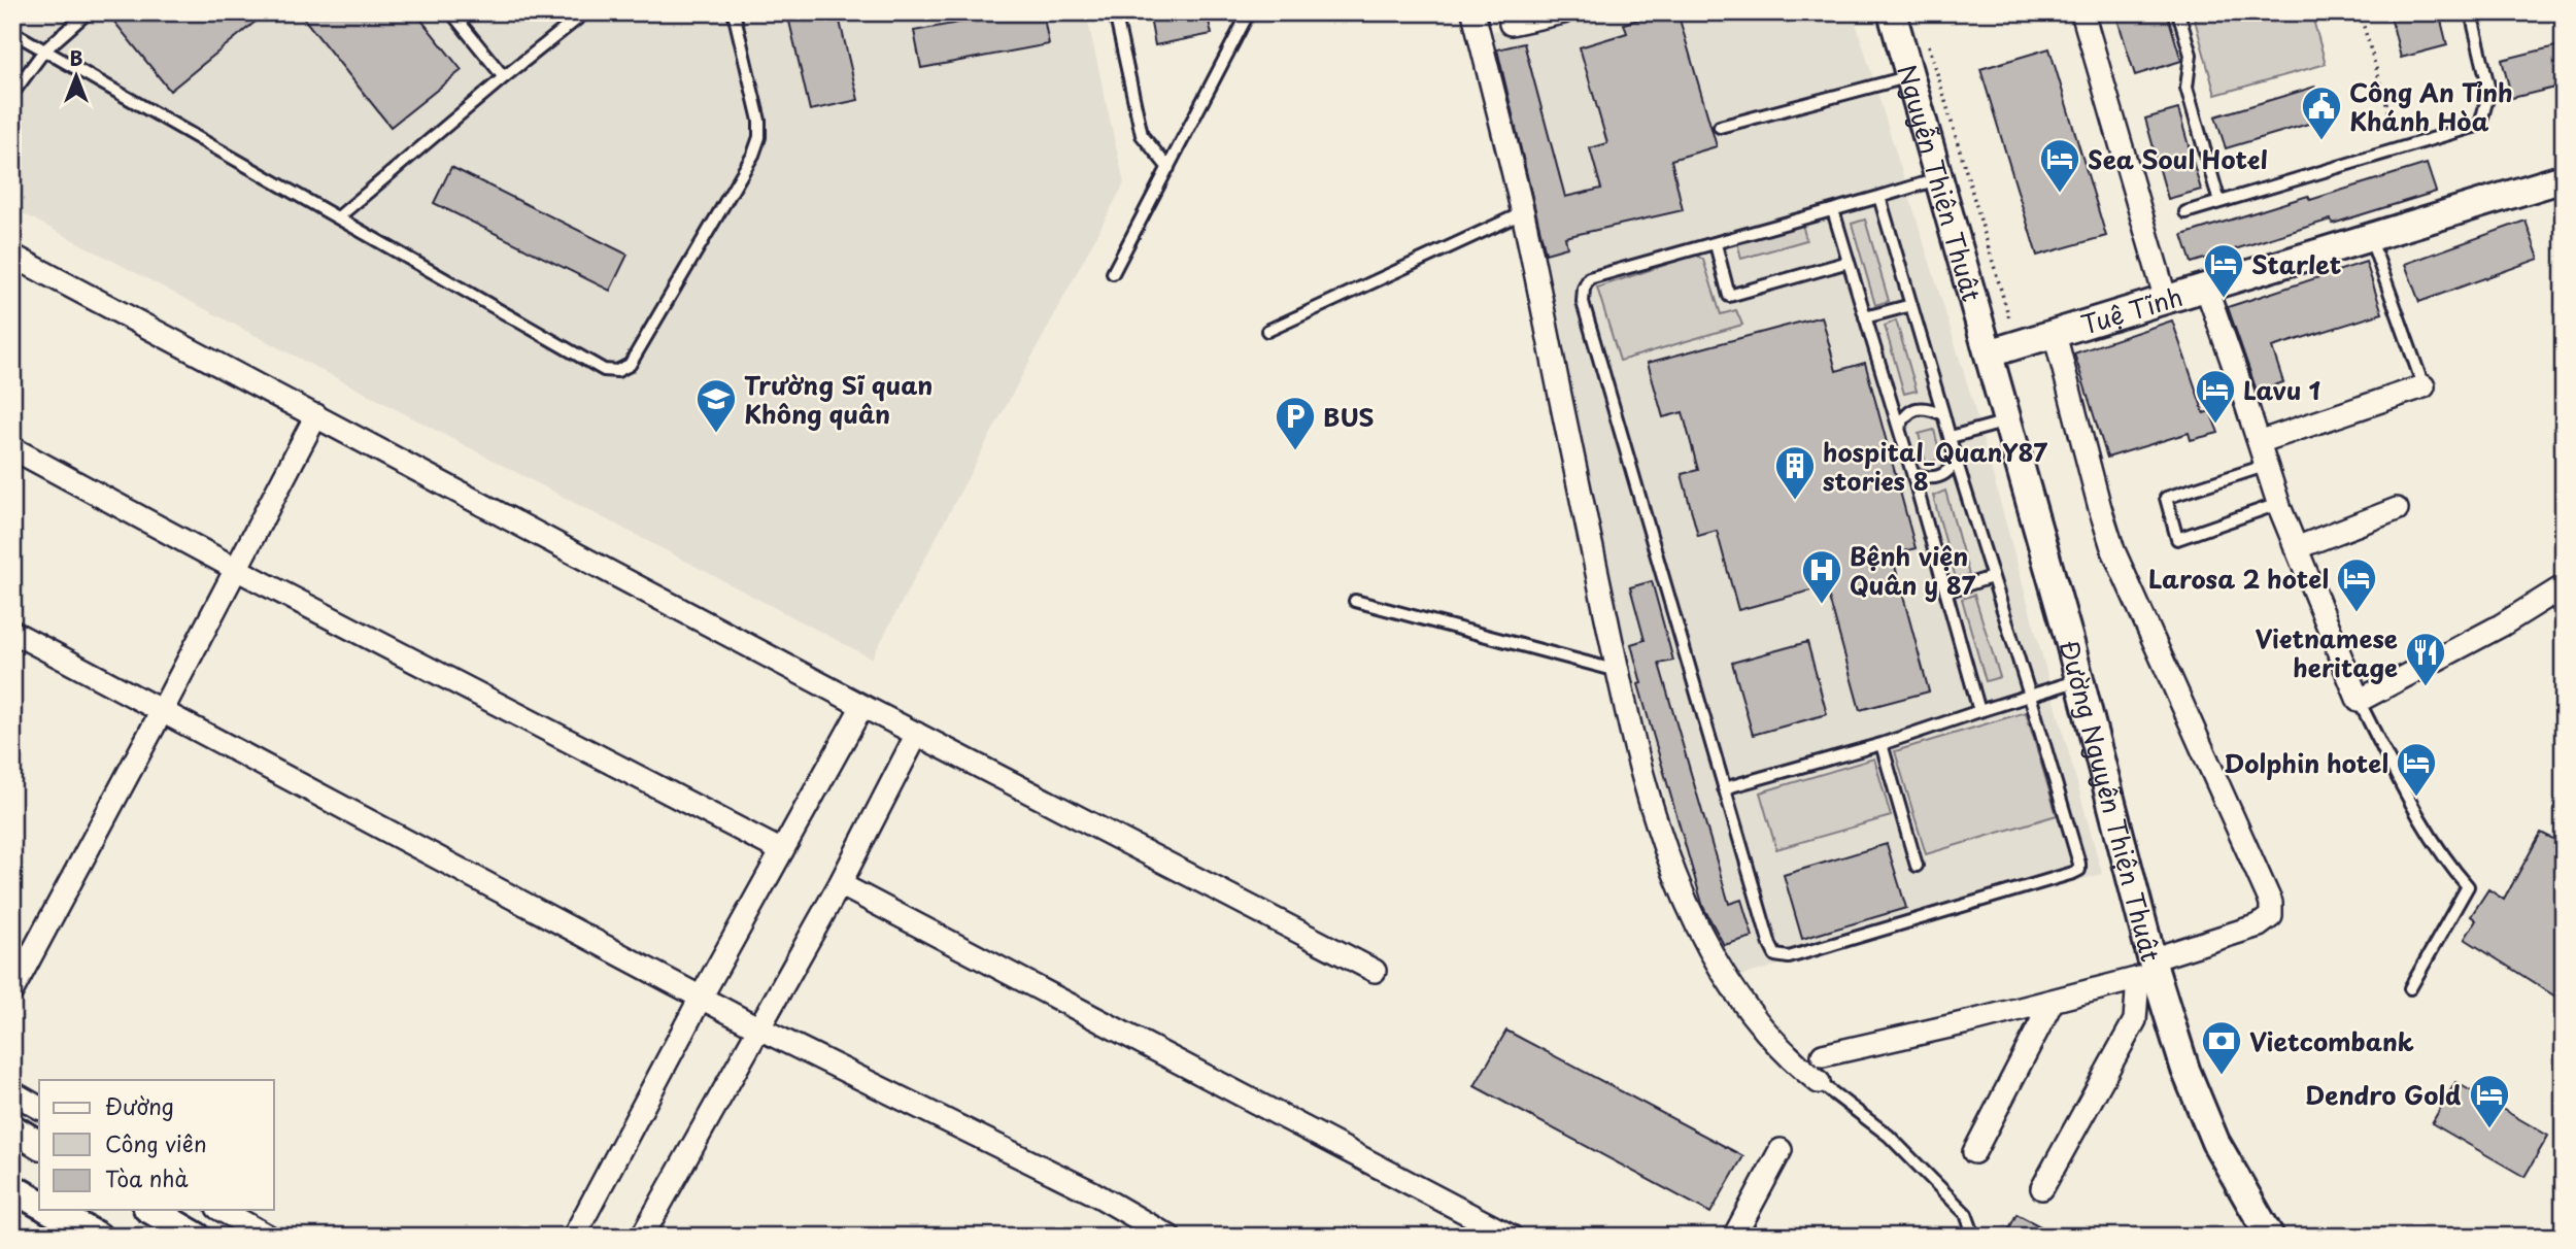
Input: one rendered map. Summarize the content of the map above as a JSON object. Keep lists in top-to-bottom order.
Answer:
{
  "streets": {
    "street": ["Nguyễn Thiện Thuật", "Tuệ Tĩnh", "Đường Nguyễn Thiện Thuật"]
  },
  "crossings": [
    ["Nguyễn Thiện Thuật", "Tuệ Tĩnh"],
    ["Nguyễn Thiện Thuật", "Đường Nguyễn Thiện Thuật"],
    ["Tuệ Tĩnh", "Đường Nguyễn Thiện Thuật"]
  ],
  "places": {
    "public building": ["Công An Tỉnh Khánh Hòa"],
    "hotel": [
      "Sea Soul Hotel",
      "Starlet",
      "Lavu 1",
      "Larosa 2 hotel",
      "Dolphin hotel",
      "Dendro Gold"
    ],
    "school or university": ["Trường Sĩ quan Không quân"],
    "parking": ["BUS"],
    "building": ["hospital_QuanY87 stories 8"],
    "hospital": ["Bệnh viện Quân y 87"],
    "restaurant": ["Vietnamese heritage"],
    "bank": ["Vietcombank"]
  },
  "legend": ["Đường", "Công viên", "Tòa nhà"],
  "north": "top"
}
